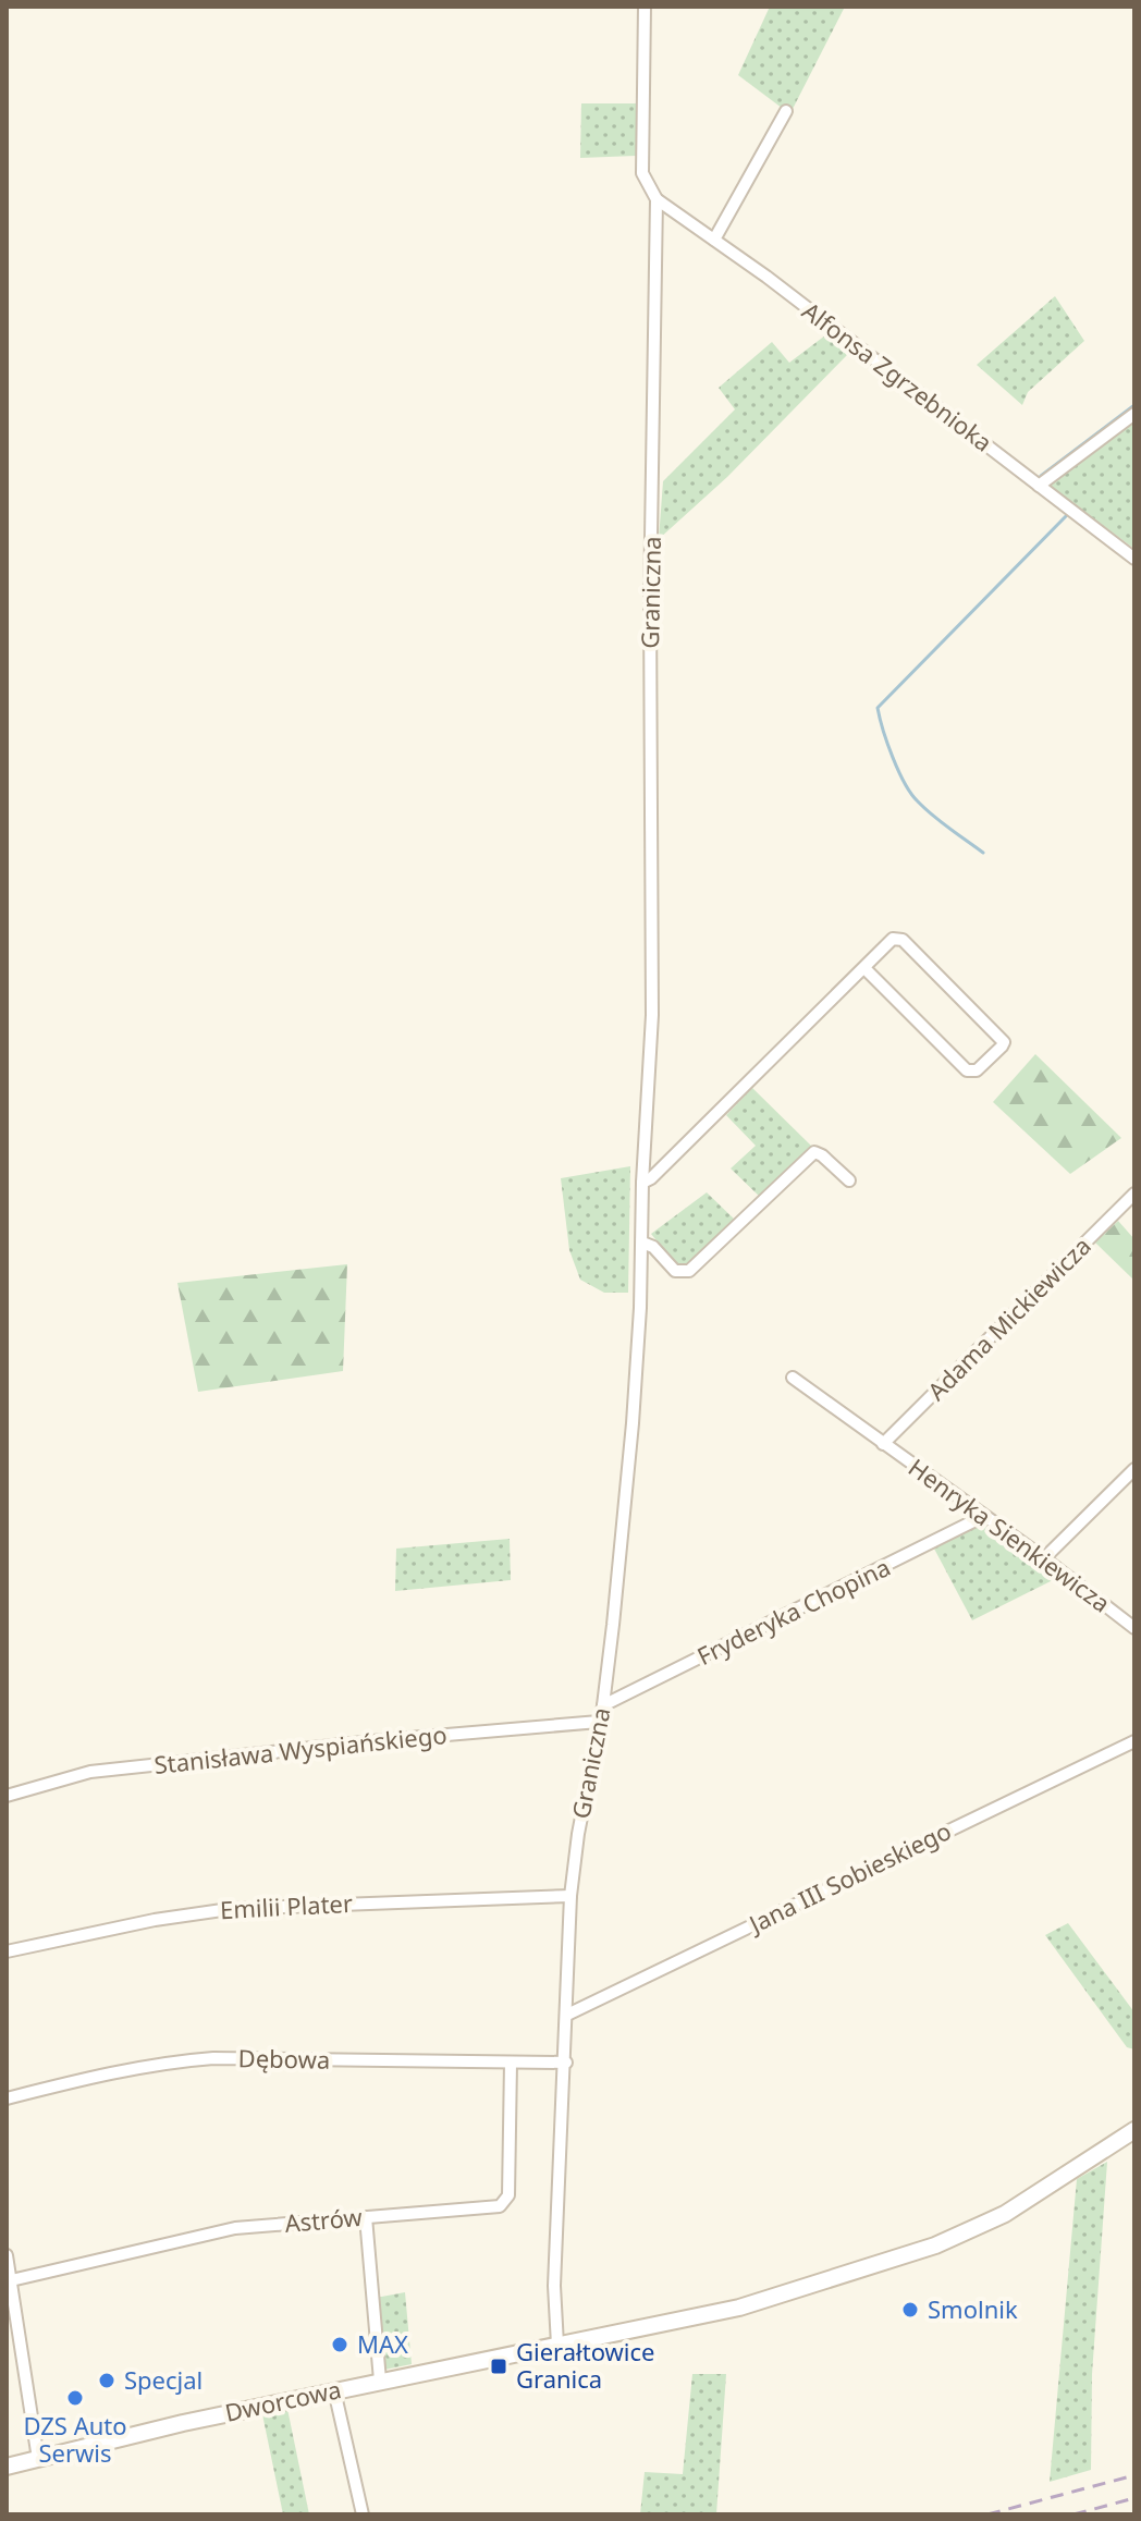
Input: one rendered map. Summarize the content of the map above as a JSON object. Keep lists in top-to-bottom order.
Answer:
{
  "streets": {
    "main road": ["Dworcowa"],
    "street": [
      "Alfonsa Zgrzebnioka",
      "Graniczna",
      "Adama Mickiewicza",
      "Henryka Sienkiewicza",
      "Fryderyka Chopina",
      "Stanisława Wyspiańskiego",
      "Jana III Sobieskiego",
      "Emilii Plater",
      "Dębowa",
      "Astrów"
    ]
  },
  "crossings": [
    ["Alfonsa Zgrzebnioka", "Graniczna"],
    ["Graniczna", "Fryderyka Chopina"],
    ["Graniczna", "Stanisława Wyspiańskiego"],
    ["Graniczna", "Jana III Sobieskiego"],
    ["Graniczna", "Emilii Plater"],
    ["Graniczna", "Dębowa"],
    ["Graniczna", "Dworcowa"],
    ["Adama Mickiewicza", "Henryka Sienkiewicza"],
    ["Henryka Sienkiewicza", "Fryderyka Chopina"],
    ["Dębowa", "Astrów"]
  ],
  "places": {
    "other": [
      "Smolnik",
      "MAX",
      "Specjal",
      "DZS Auto Serwis"
    ],
    "transit": ["Gierałtowice Granica"]
  }
}
